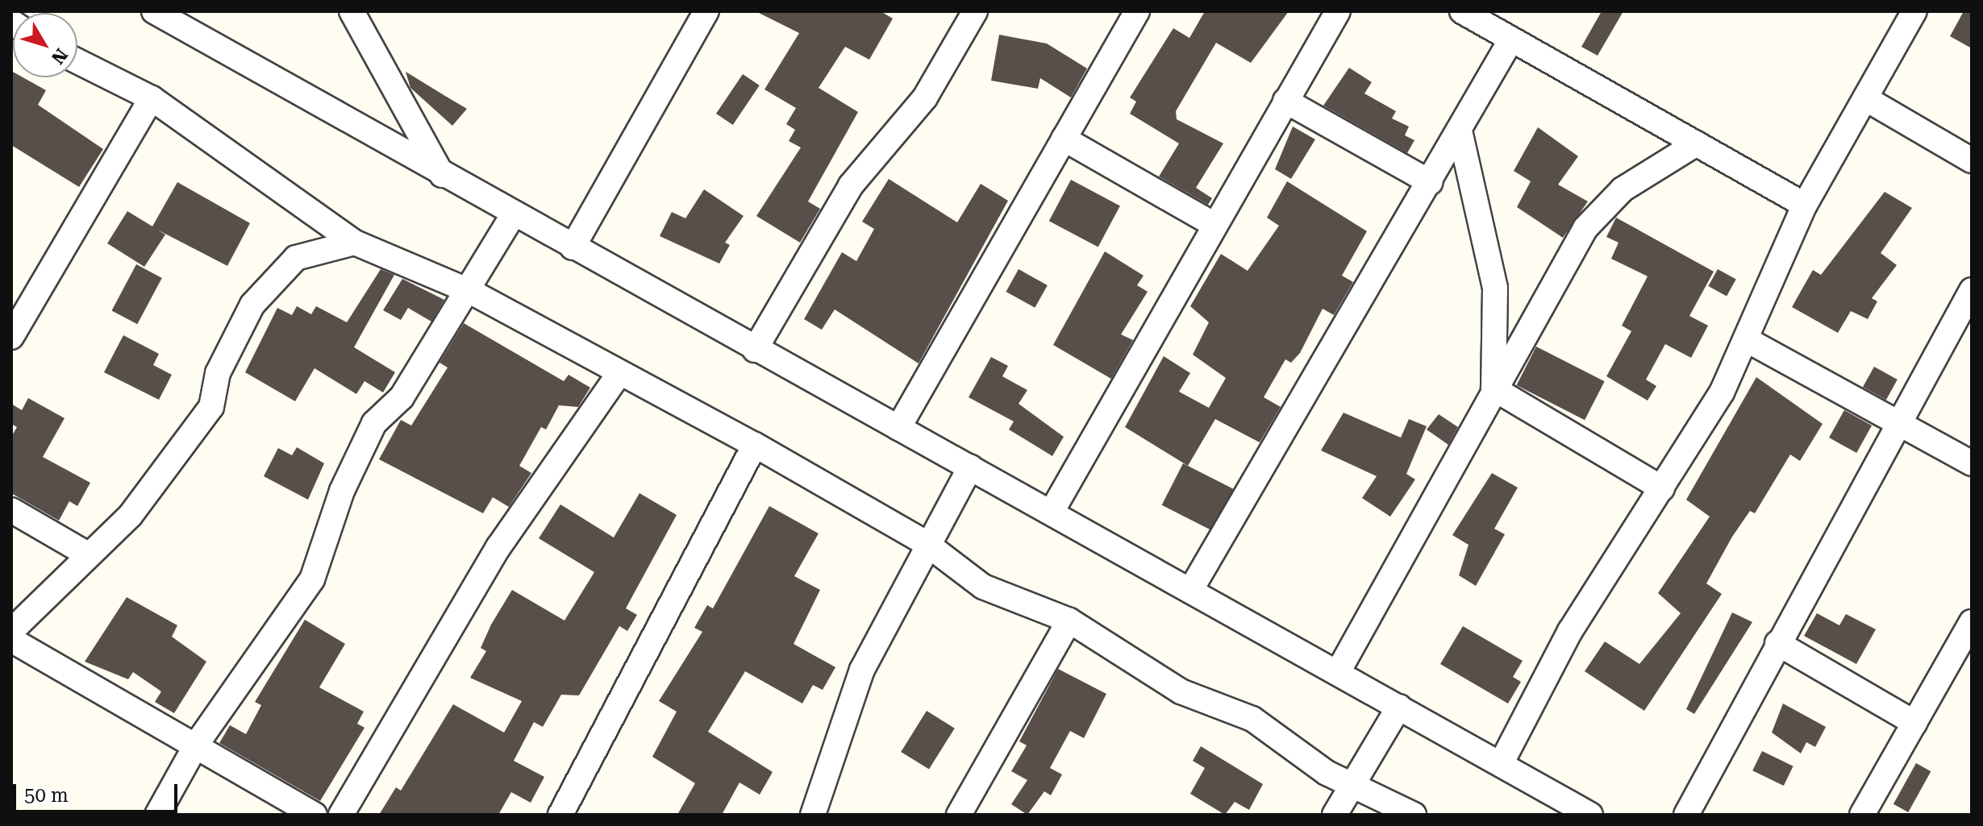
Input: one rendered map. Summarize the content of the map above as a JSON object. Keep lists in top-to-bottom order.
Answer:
{
  "scale_bar": "50 m",
  "north": "bottom right"
}
